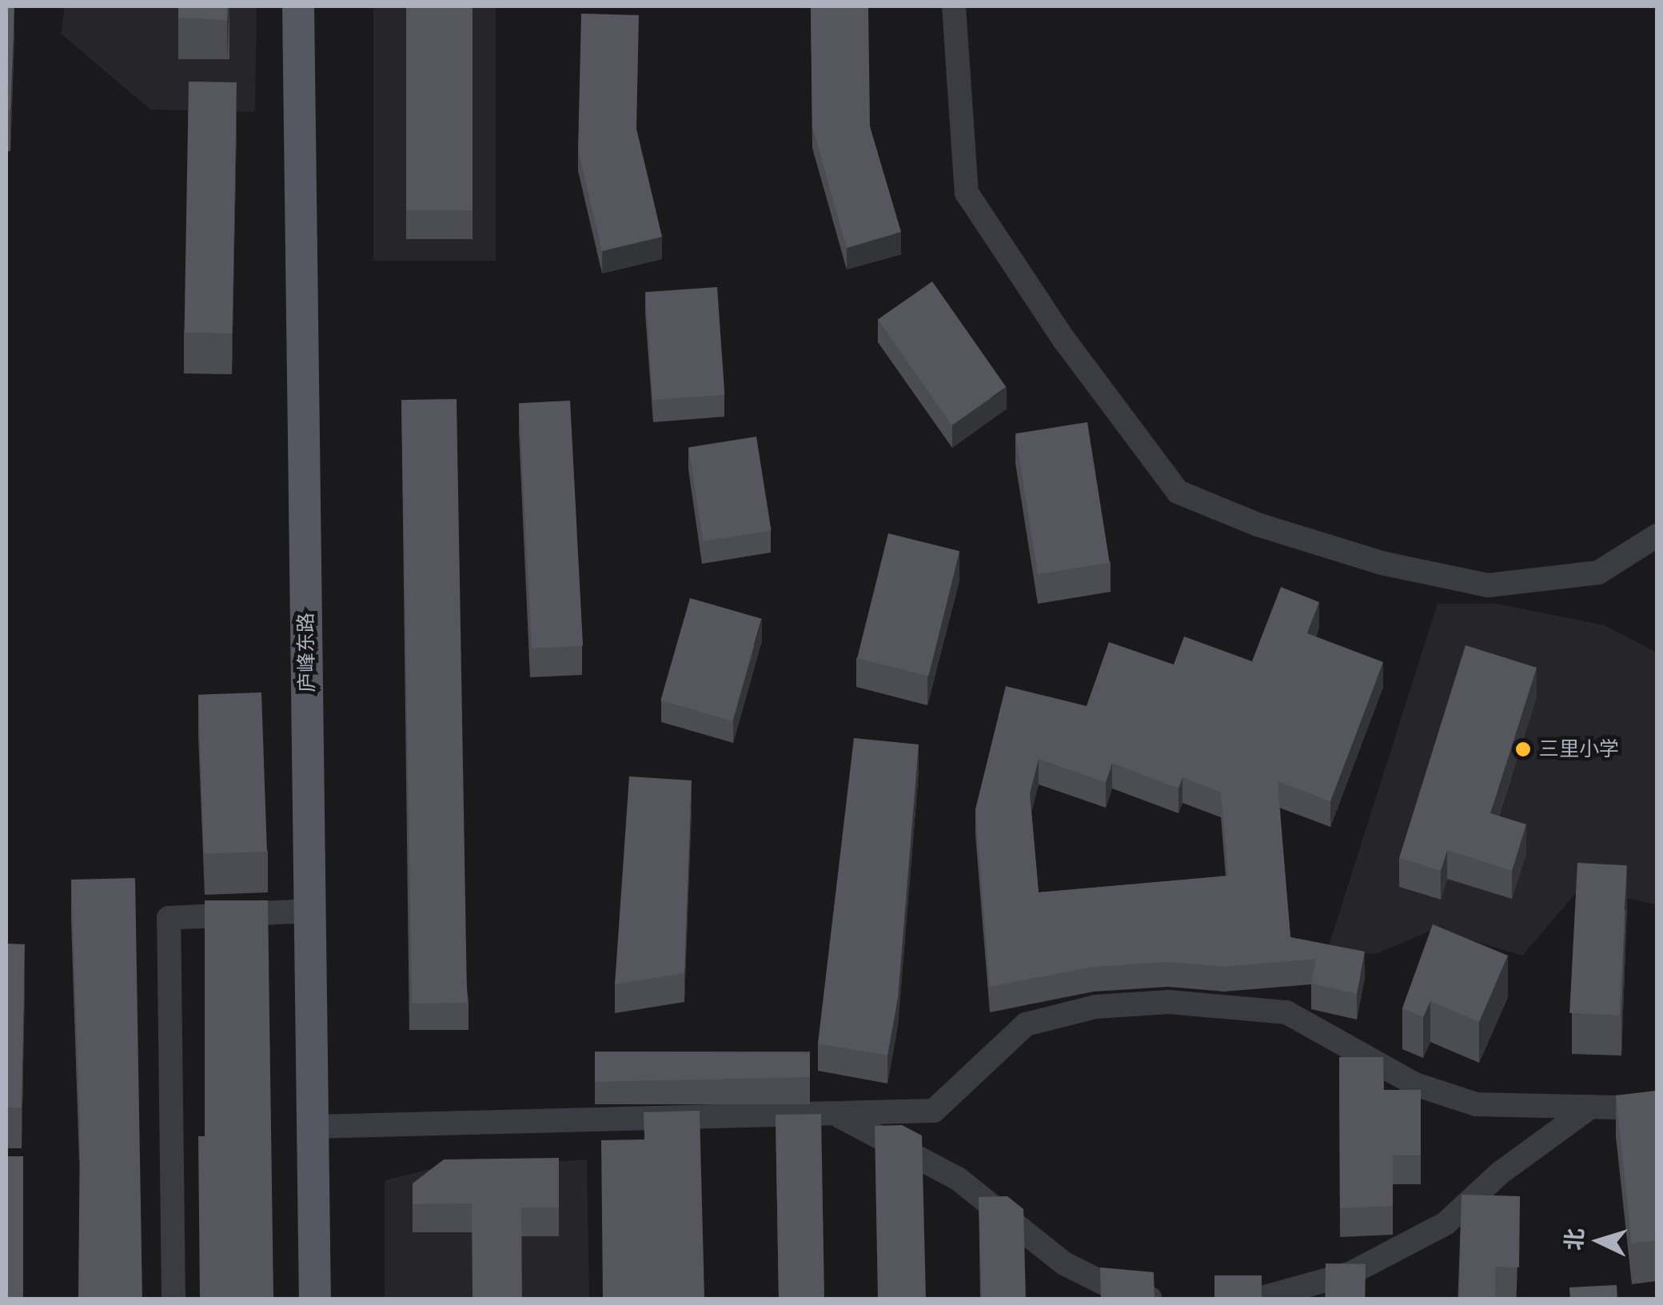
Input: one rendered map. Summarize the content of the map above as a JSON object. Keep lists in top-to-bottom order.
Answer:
{
  "streets": {
    "main road": ["庐峰东路"]
  },
  "places": ["三里小学"],
  "north": "left"
}
